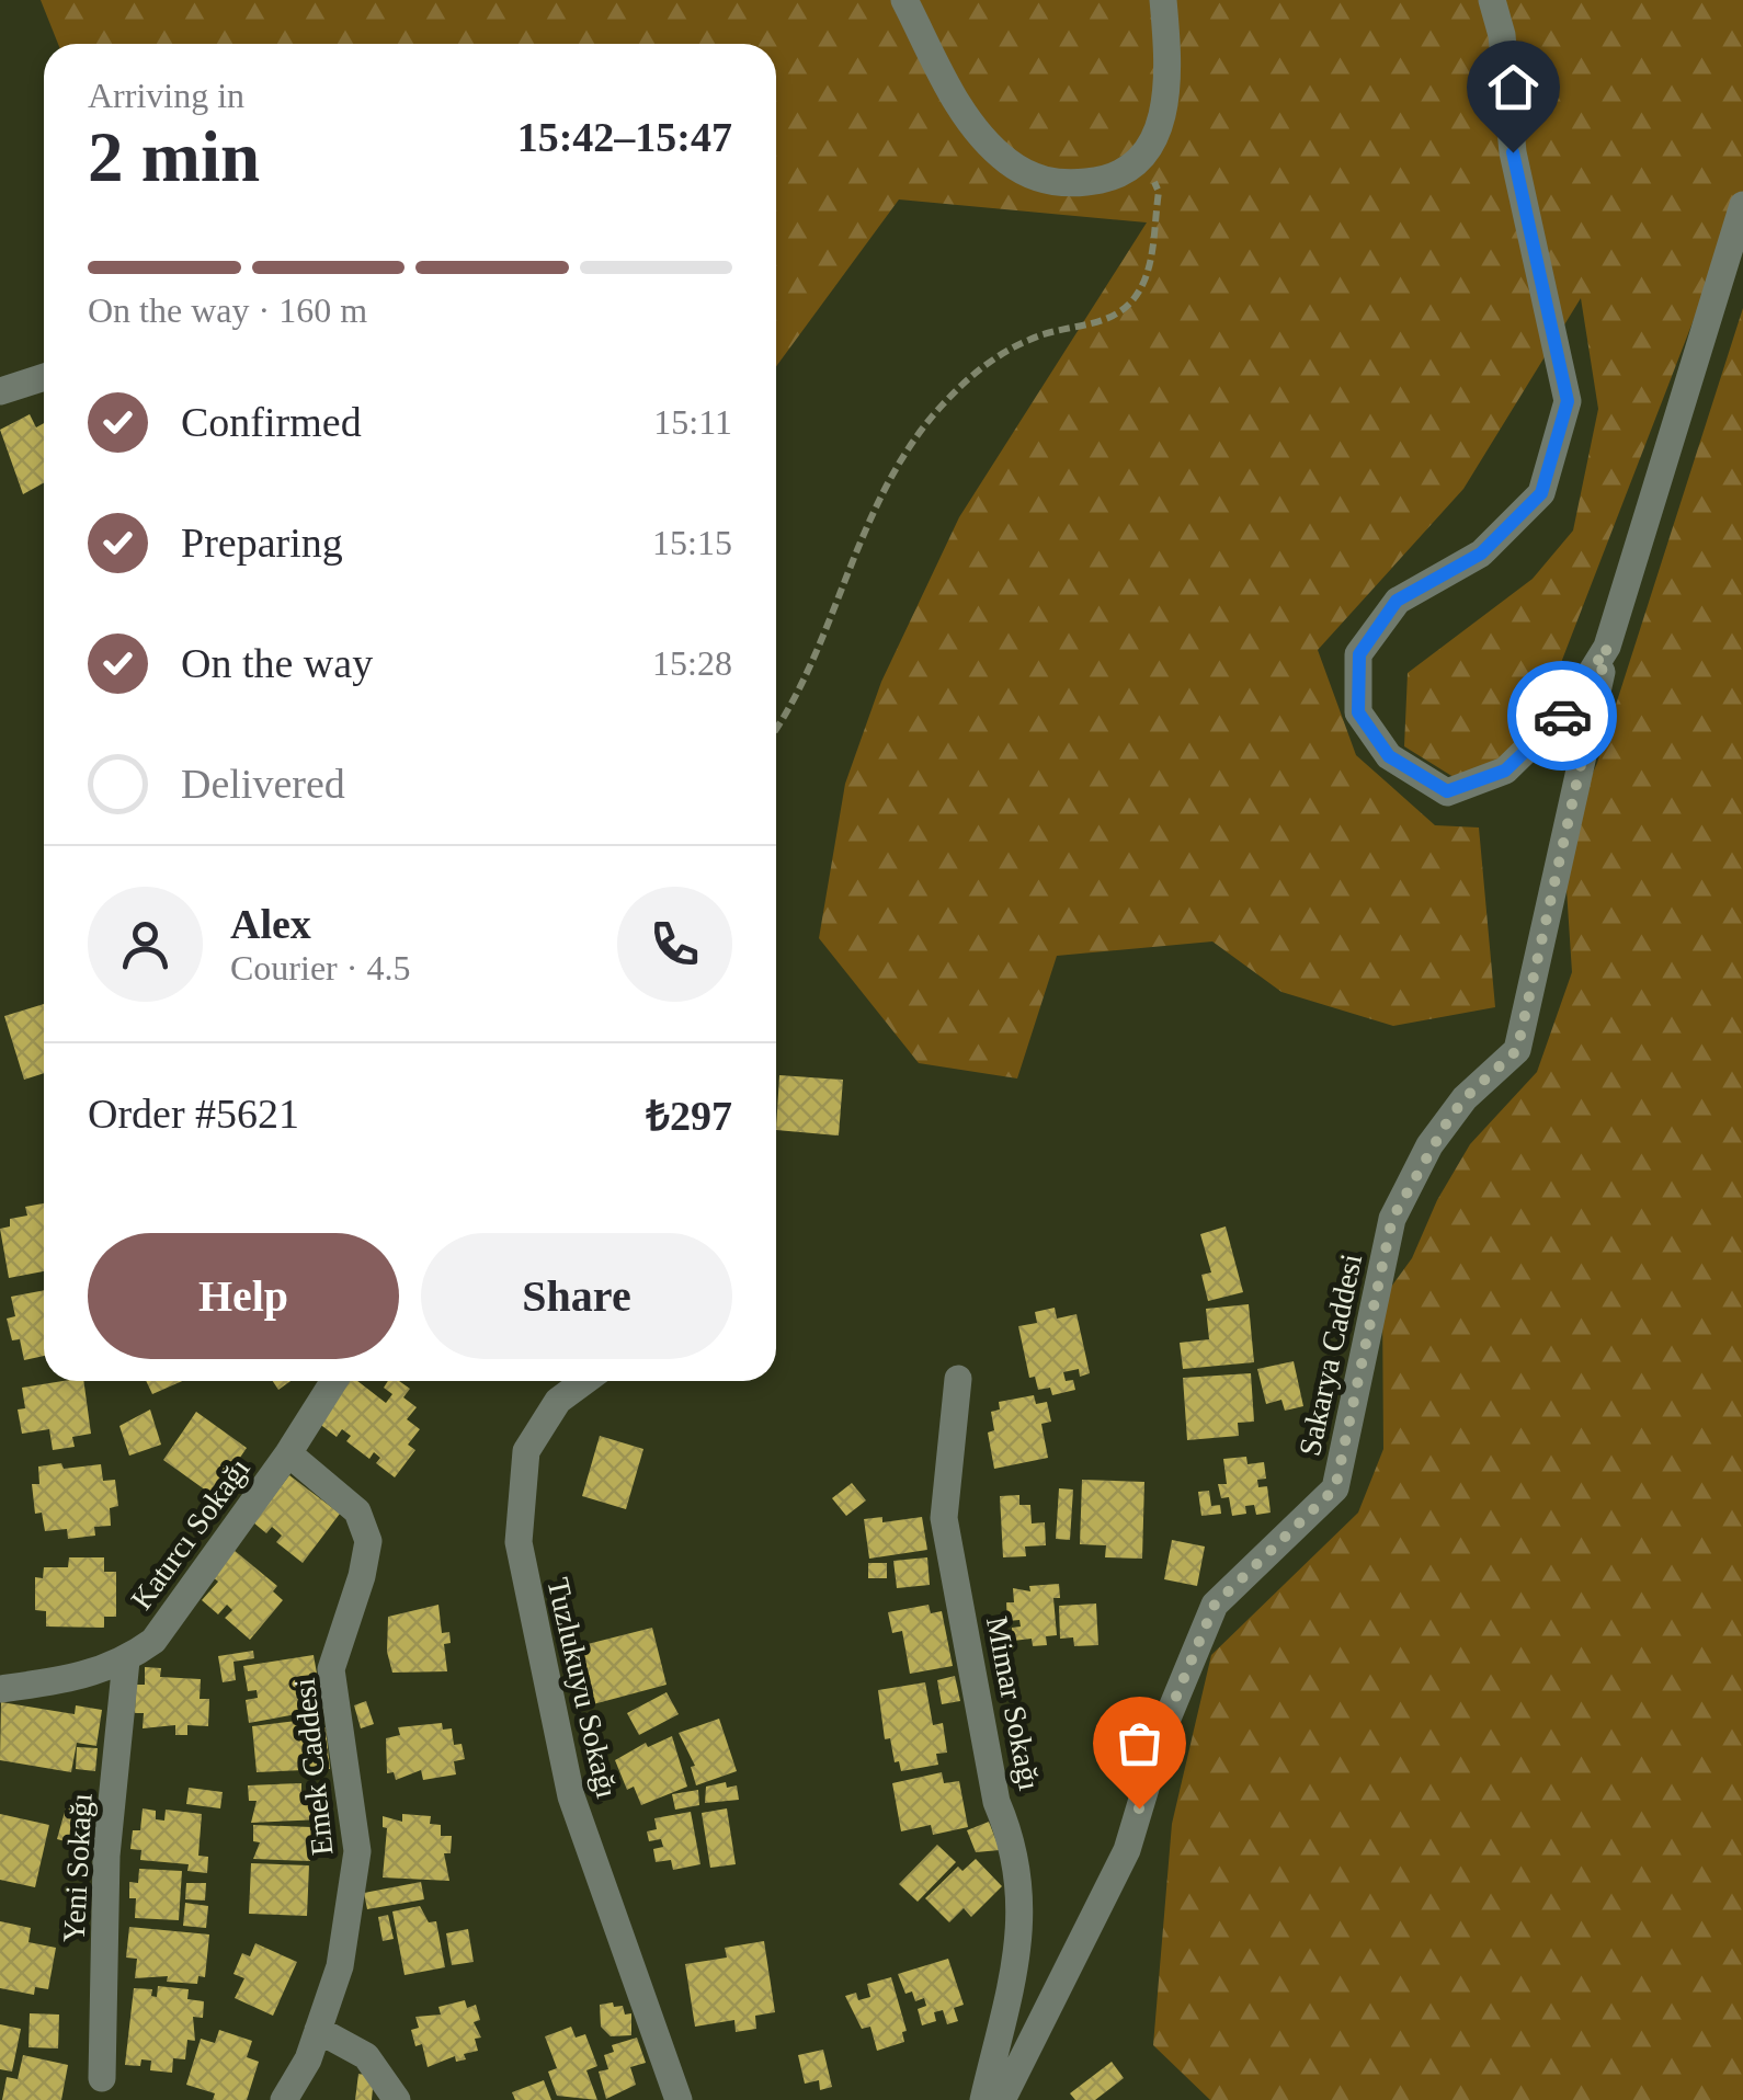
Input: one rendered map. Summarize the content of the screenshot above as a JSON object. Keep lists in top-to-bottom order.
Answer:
{
  "streets": {
    "street": [
      "Sakarya Caddesi",
      "Katırcı Sokağı",
      "Tuzlukuyu Sokağı",
      "Mimar Sokağı",
      "Emek Caddesi",
      "Yeni Sokağı"
    ]
  },
  "crossings": [
    ["Katırcı Sokağı", "Emek Caddesi"],
    ["Katırcı Sokağı", "Yeni Sokağı"]
  ],
  "page": {
    "heading": ["2 min", "Arriving in", "15:42–15:47"],
    "panel": [
      "Alex",
      "Courier · 4.5",
      "Order #5621",
      "₺297"
    ],
    "bar": "On the way · 160 m",
    "list": [
      ["Confirmed", "15:11"],
      ["Preparing", "15:15"],
      ["On the way", "15:28"],
      "Delivered"
    ],
    "buttons": ["Help", "Share"]
  }
}
